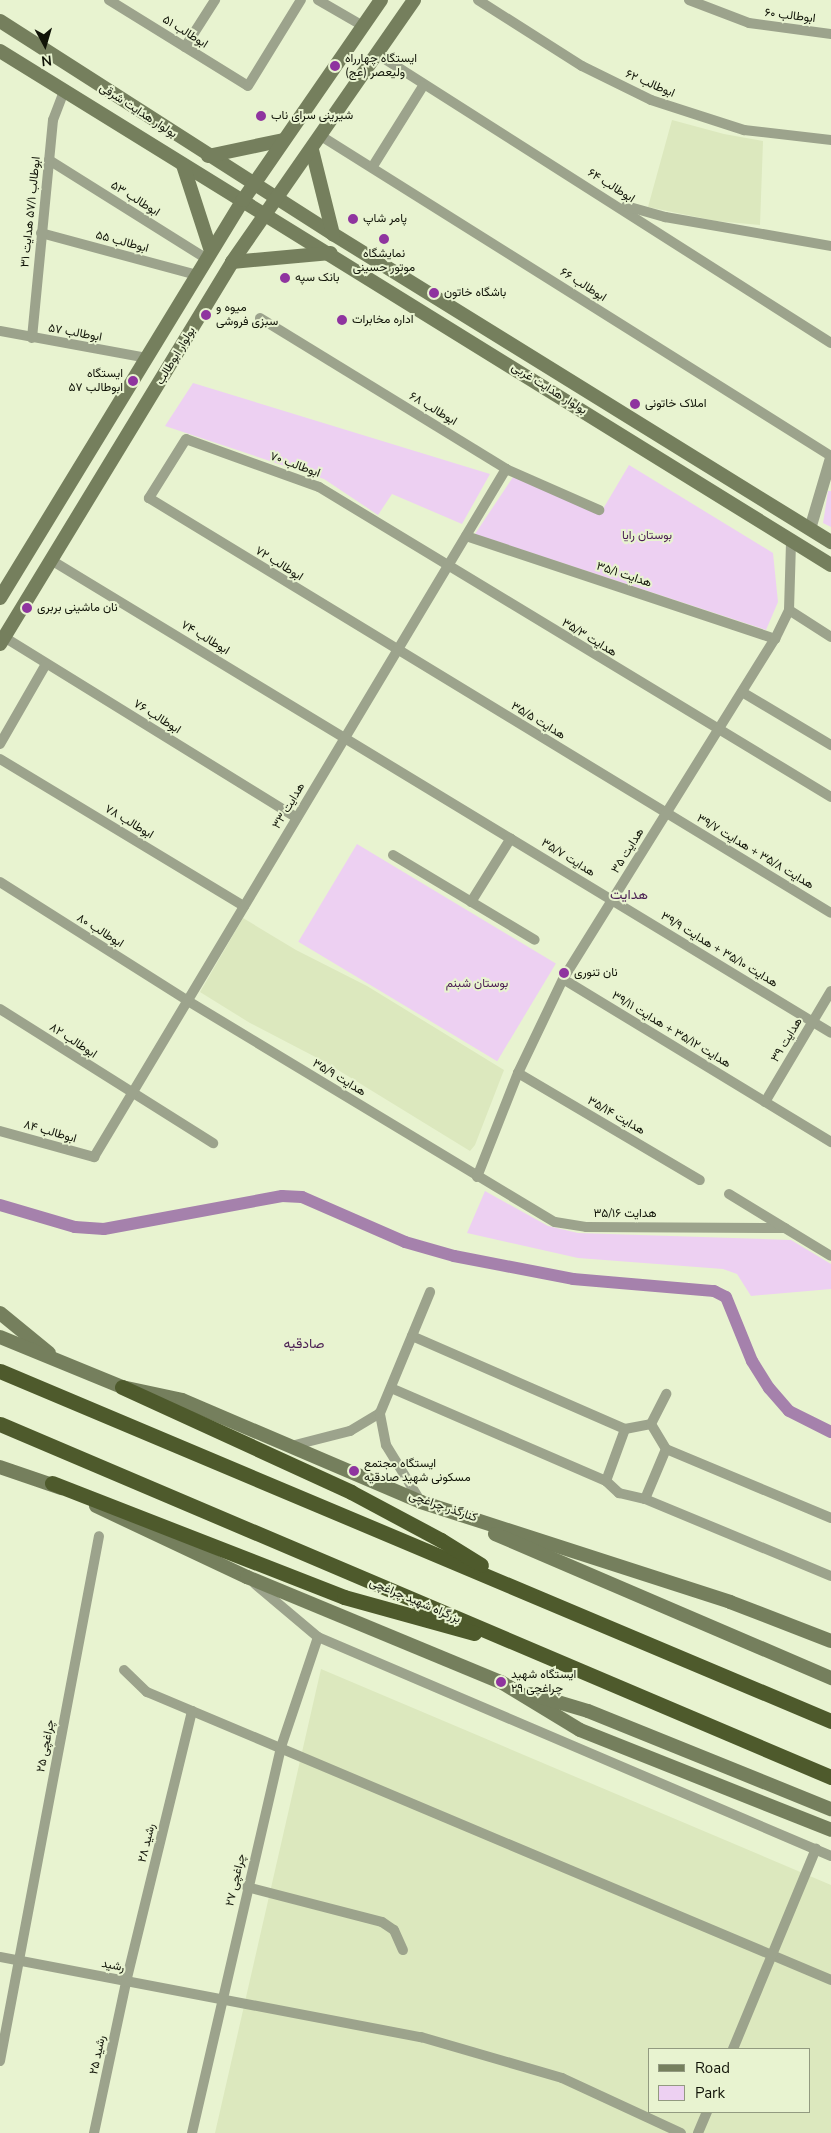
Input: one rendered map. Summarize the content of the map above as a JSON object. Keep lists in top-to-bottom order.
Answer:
{
  "streets": {
    "highway": ["بزرگراه شهید چراغچی"],
    "main road": [
      "بولوار هدایت شرقی",
      "بولوار ابوطالب",
      "بولوار هدایت غربی",
      "کنارگذر چراغچی"
    ],
    "street": [
      "ابوطالب ۶۰",
      "ابوطالب ۵۱",
      "ابوطالب ۶۲",
      "ابوطالب ۶۴",
      "ابوطالب ۵۳",
      "ابوطالب ۵۷/۱ هدایت ۳۱",
      "ابوطالب ۵۵",
      "ابوطالب ۶۶",
      "ابوطالب ۵۷",
      "ابوطالب ۶۸",
      "ابوطالب ۷۰",
      "ابوطالب ۷۲",
      "هدایت ۳۵/۱",
      "ابوطالب ۷۴",
      "هدایت ۳۵/۳",
      "ابوطالب ۷۶",
      "هدایت ۳۵/۵",
      "هدایت ۳۳",
      "ابوطالب ۷۸",
      "هدایت ۳۵",
      "هدایت ۳۵/۸ + هدایت ۳۹/۷",
      "هدایت ۳۵/۷",
      "ابوطالب ۸۰",
      "هدایت ۳۵/۱۰ + هدایت ۳۹/۹",
      "هدایت ۳۵/۱۲ + هدایت ۳۹/۱۱",
      "هدایت ۳۹",
      "ابوطالب ۸۲",
      "هدایت ۳۵/۹",
      "هدایت ۳۵/۱۴",
      "ابوطالب ۸۴",
      "هدایت ۳۵/۱۶",
      "چراغچی ۲۵",
      "رشید ۲۸",
      "چراغچی ۲۷",
      "رشید",
      "رشید ۲۵"
    ]
  },
  "crossings": [
    ["بولوار هدایت شرقی", "ابوطالب ۵۷/۱ هدایت ۳۱"],
    ["بولوار هدایت شرقی", "بولوار ابوطالب"],
    ["بولوار هدایت شرقی", "بولوار هدایت غربی"],
    ["ابوطالب ۶۴", "بولوار ابوطالب"],
    ["ابوطالب ۵۳", "ابوطالب ۵۷/۱ هدایت ۳۱"],
    ["ابوطالب ۵۳", "بولوار ابوطالب"],
    ["ابوطالب ۵۷/۱ هدایت ۳۱", "ابوطالب ۵۵"],
    ["ابوطالب ۵۷/۱ هدایت ۳۱", "ابوطالب ۵۷"],
    ["ابوطالب ۵۵", "بولوار ابوطالب"],
    ["ابوطالب ۶۶", "بولوار ابوطالب"],
    ["ابوطالب ۵۷", "بولوار ابوطالب"],
    ["بولوار ابوطالب", "بولوار هدایت غربی"],
    ["بولوار ابوطالب", "ابوطالب ۷۴"],
    ["بولوار ابوطالب", "ابوطالب ۷۶"],
    ["بولوار هدایت غربی", "هدایت ۳۵"],
    ["ابوطالب ۶۸", "هدایت ۳۳"],
    ["ابوطالب ۷۰", "ابوطالب ۷۲"],
    ["ابوطالب ۷۰", "هدایت ۳۵/۳"],
    ["ابوطالب ۷۰", "هدایت ۳۳"],
    ["ابوطالب ۷۲", "هدایت ۳۵/۵"],
    ["ابوطالب ۷۲", "هدایت ۳۳"],
    ["هدایت ۳۵/۱", "هدایت ۳۳"],
    ["هدایت ۳۵/۱", "هدایت ۳۵"],
    ["ابوطالب ۷۴", "هدایت ۳۳"],
    ["ابوطالب ۷۴", "هدایت ۳۵/۷"],
    ["هدایت ۳۵/۳", "هدایت ۳۳"],
    ["هدایت ۳۵/۳", "هدایت ۳۵"],
    ["ابوطالب ۷۶", "هدایت ۳۳"],
    ["هدایت ۳۵/۵", "هدایت ۳۳"],
    ["هدایت ۳۵/۵", "هدایت ۳۵"],
    ["هدایت ۳۵/۵", "هدایت ۳۵/۸ + هدایت ۳۹/۷"],
    ["هدایت ۳۳", "ابوطالب ۷۸"],
    ["هدایت ۳۳", "ابوطالب ۸۰"],
    ["هدایت ۳۳", "ابوطالب ۸۲"],
    ["هدایت ۳۳", "هدایت ۳۵/۹"],
    ["هدایت ۳۳", "ابوطالب ۸۴"],
    ["هدایت ۳۵", "هدایت ۳۵/۸ + هدایت ۳۹/۷"],
    ["هدایت ۳۵", "هدایت ۳۵/۷"],
    ["هدایت ۳۵", "هدایت ۳۵/۱۰ + هدایت ۳۹/۹"],
    ["هدایت ۳۵", "هدایت ۳۵/۱۲ + هدایت ۳۹/۱۱"],
    ["هدایت ۳۵", "هدایت ۳۵/۹"],
    ["هدایت ۳۵", "هدایت ۳۵/۱۴"],
    ["هدایت ۳۵", "هدایت ۳۵/۱۶"],
    ["هدایت ۳۵/۷", "هدایت ۳۵/۱۰ + هدایت ۳۹/۹"],
    ["ابوطالب ۸۰", "هدایت ۳۵/۹"],
    ["هدایت ۳۵/۱۰ + هدایت ۳۹/۹", "هدایت ۳۹"],
    ["هدایت ۳۵/۱۲ + هدایت ۳۹/۱۱", "هدایت ۳۹"],
    ["هدایت ۳۵/۹", "هدایت ۳۵/۱۶"],
    ["چراغچی ۲۵", "رشید"],
    ["رشید ۲۸", "رشید"],
    ["رشید ۲۸", "رشید ۲۵"],
    ["چراغچی ۲۷", "رشید"],
    ["رشید", "رشید ۲۵"]
  ],
  "districts": ["هدایت", "صادقیه"],
  "parks": ["بوستان رایا", "بوستان شبنم"],
  "places": [
    "ایستگاه چهارراه ولیعصر (عج)",
    "شیرینی سرای ناب",
    "پامر شاپ",
    "نمایشگاه موتور حسینی",
    "بانک سپه",
    "باشگاه خاتون",
    "میوه و سبزی فروشی",
    "اداره مخابرات",
    "ایستگاه ابوطالب ۵۷",
    "املاک خاتونی",
    "نان ماشینی بربری",
    "نان تنوری",
    "ایستگاه مجتمع مسکونی شهید صادقیه",
    "ایستگاه شهید چراغچی ۲۹"
  ],
  "legend": ["Road", "Park"],
  "north": "bottom"
}
